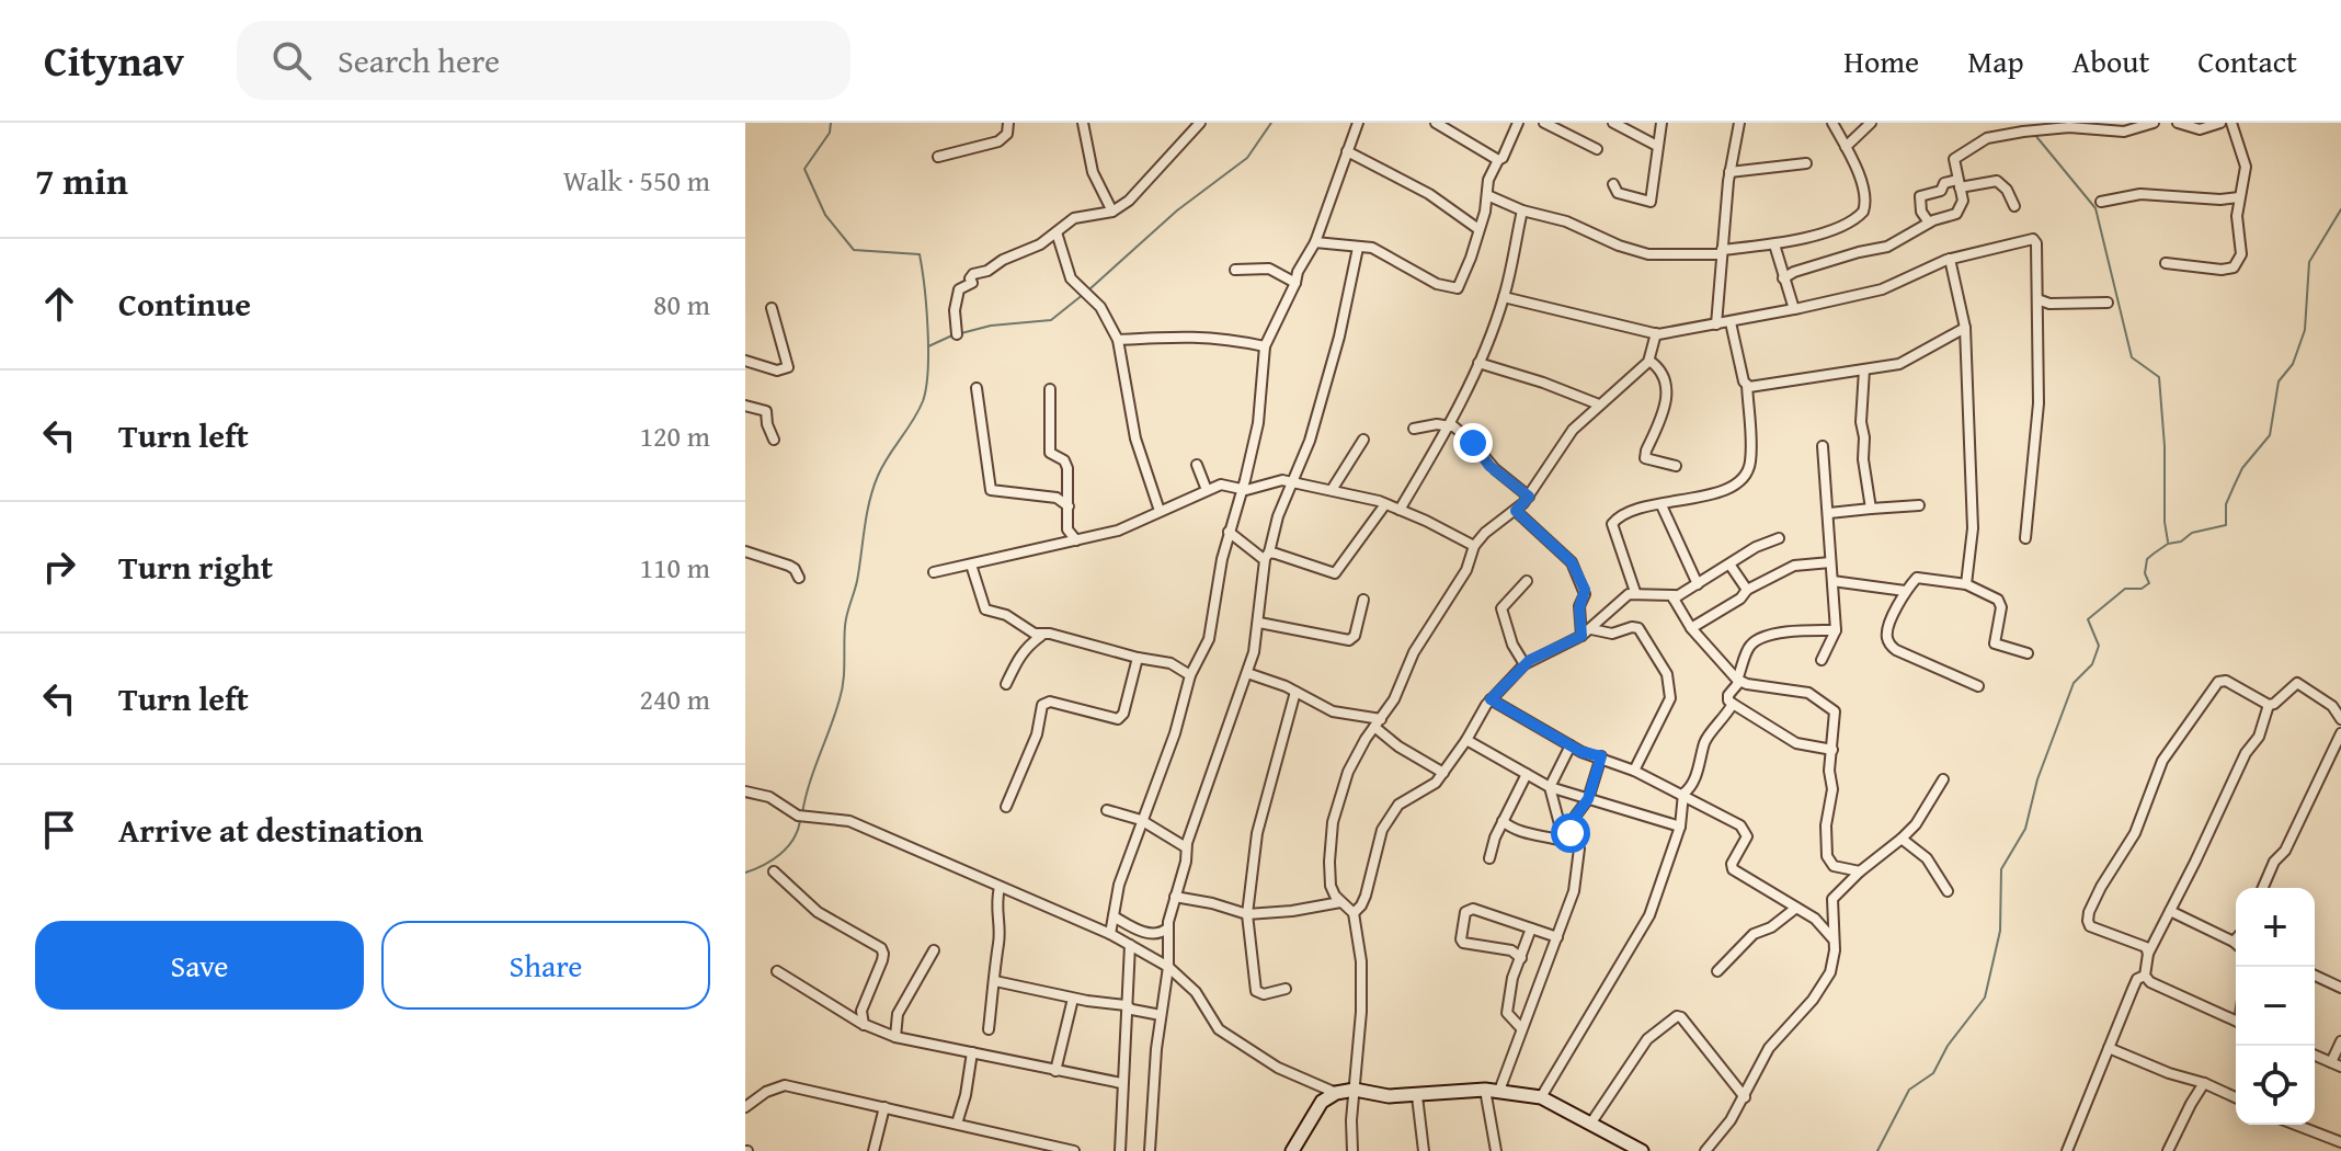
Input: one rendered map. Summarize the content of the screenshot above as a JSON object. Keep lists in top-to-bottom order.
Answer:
{
  "page": {
    "header": "Citynav",
    "search": "Search here",
    "nav": [
      "Home",
      "Map",
      "About",
      "Contact"
    ],
    "heading": ["7 min", "Walk · 550 m"],
    "list": [
      ["Continue", "80 m"],
      ["Turn left", "120 m"],
      ["Turn right", "110 m"],
      ["Turn left", "240 m"],
      "Arrive at destination"
    ],
    "map_buttons": ["+", "−"],
    "buttons": ["Save", "Share"]
  }
}
